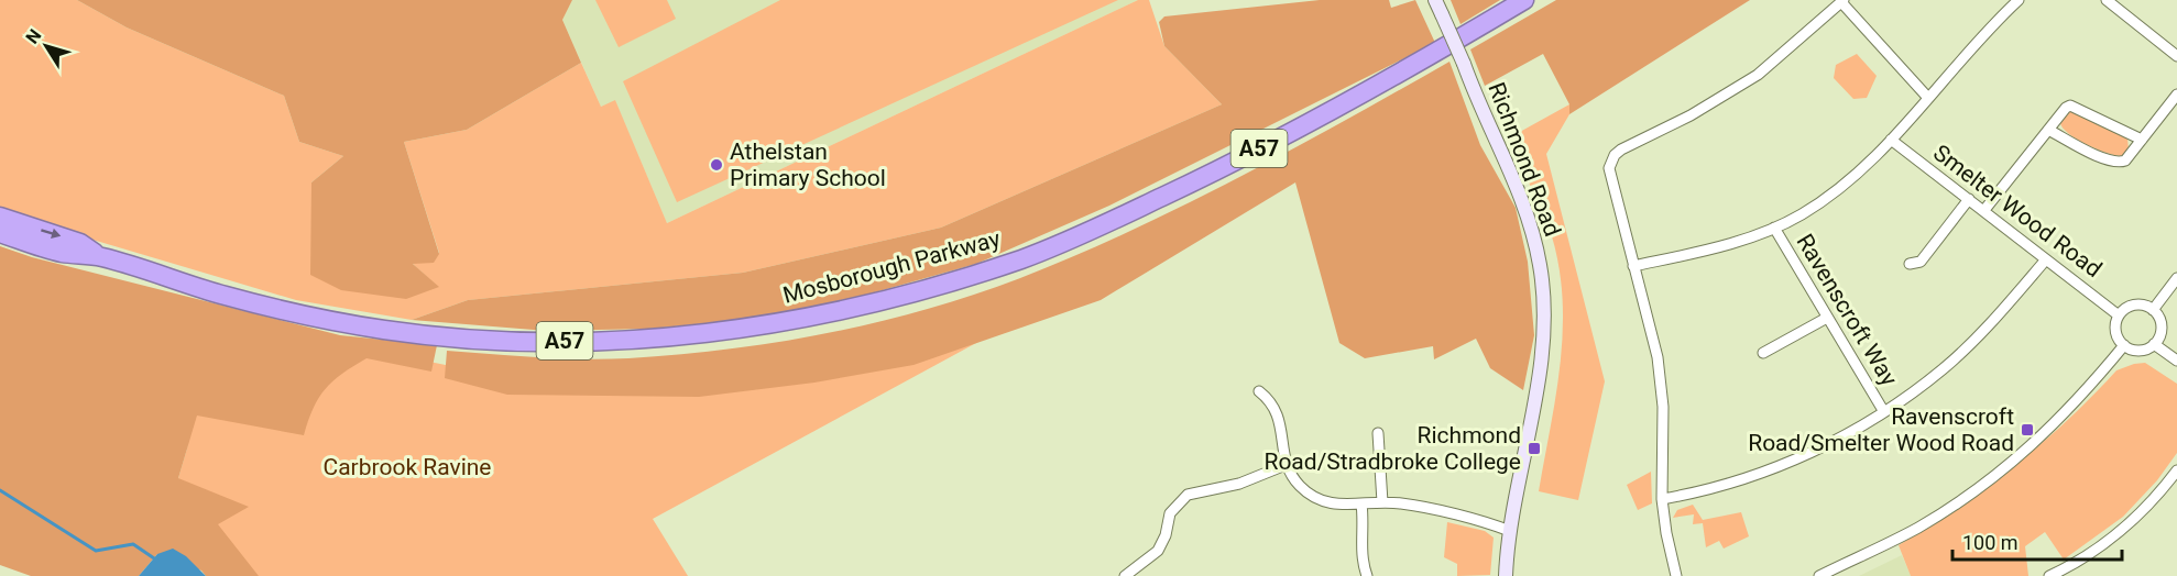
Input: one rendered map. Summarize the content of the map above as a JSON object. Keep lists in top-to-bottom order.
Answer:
{
  "streets": {
    "highway": ["A57", "Mosborough Parkway"],
    "main road": ["Richmond Road"],
    "street": ["Smelter Wood Road", "Ravenscroft Way"]
  },
  "parks": ["Carbrook Ravine"],
  "places": {
    "other": ["Athelstan Primary School"],
    "transit": ["Ravenscroft Road/Smelter Wood Road", "Richmond Road/Stradbroke College"]
  },
  "scale_bar": "100 m",
  "north": "top left"
}
